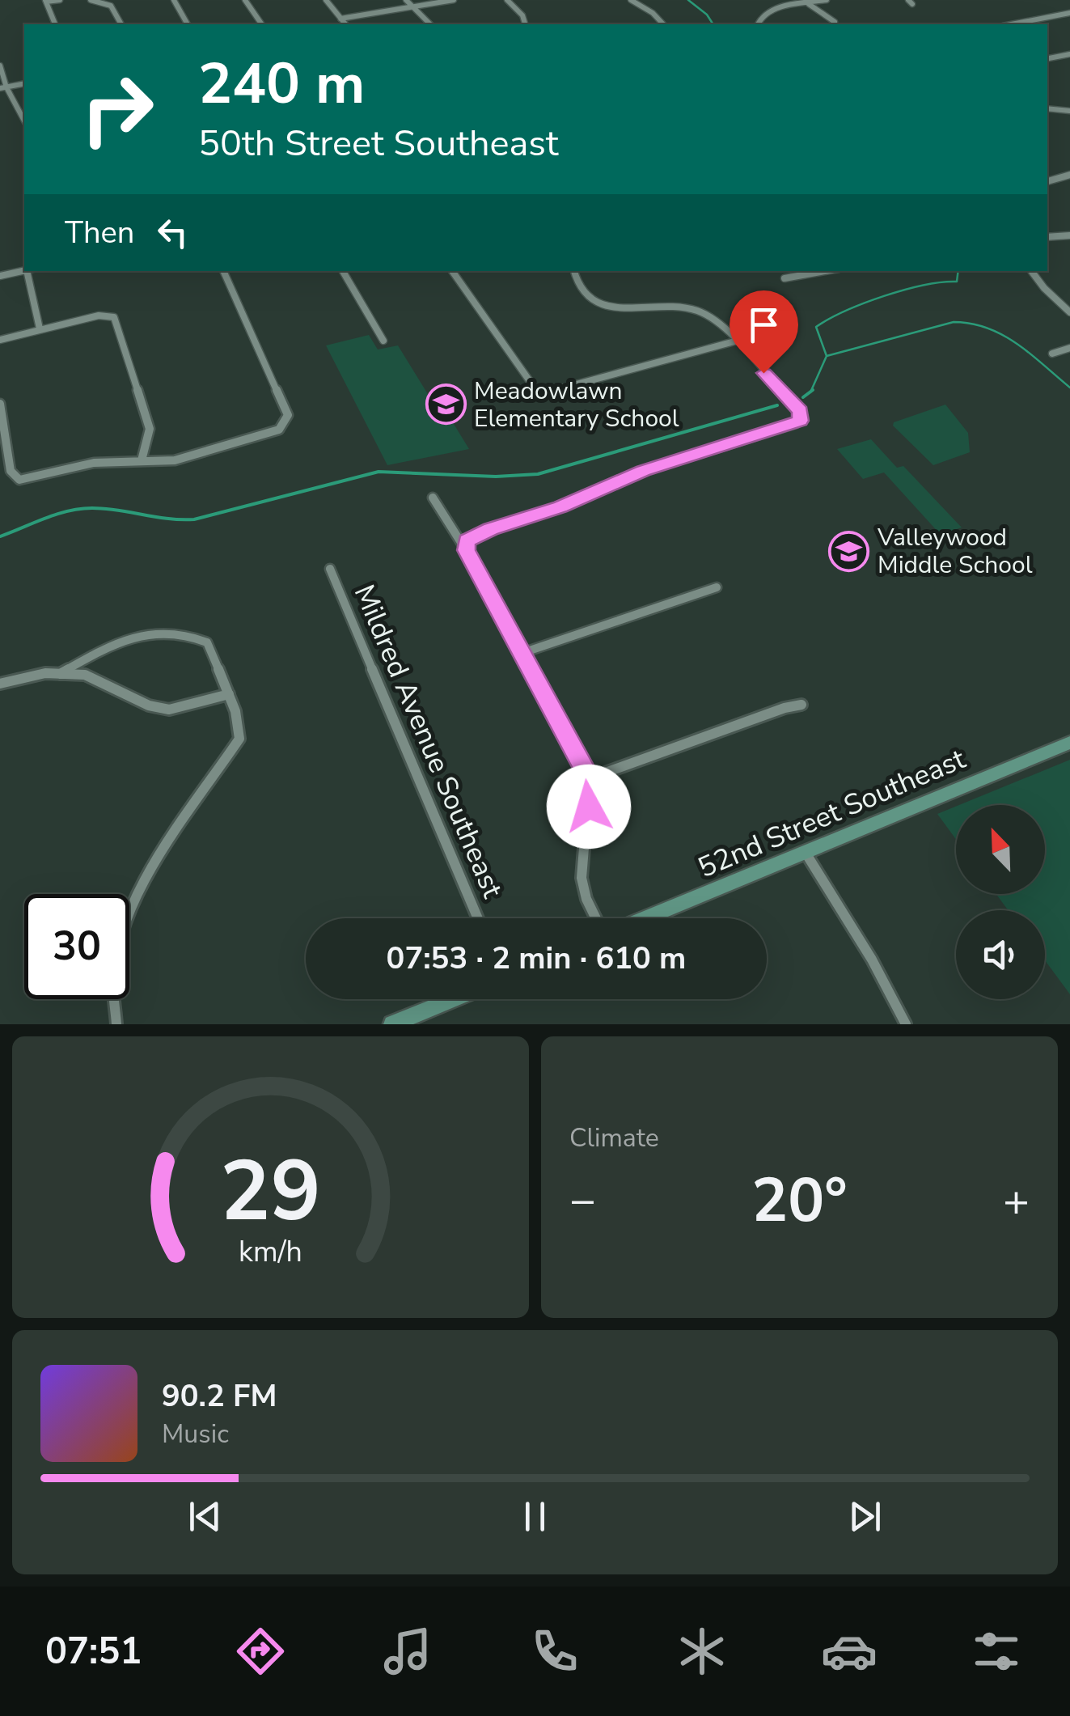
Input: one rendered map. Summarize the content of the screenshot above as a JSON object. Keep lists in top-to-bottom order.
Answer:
{
  "streets": {
    "main road": ["52nd Street Southeast"],
    "street": ["Mildred Avenue Southeast"]
  },
  "places": {
    "school or university": ["Meadowlawn Elementary School", "Valleywood Middle School"]
  },
  "north": "top left",
  "page": {
    "turn": ["240 m", "50th Street Southeast"],
    "then": "Then",
    "limit": "30",
    "trip": "07:53 · 2 min · 610 m",
    "tile": "Climate",
    "heat": ["−", "20°", "+"],
    "song": ["90.2 FM", "Music"],
    "tabs": "07:51",
    "gauge": ["29", "km/h"]
  }
}
